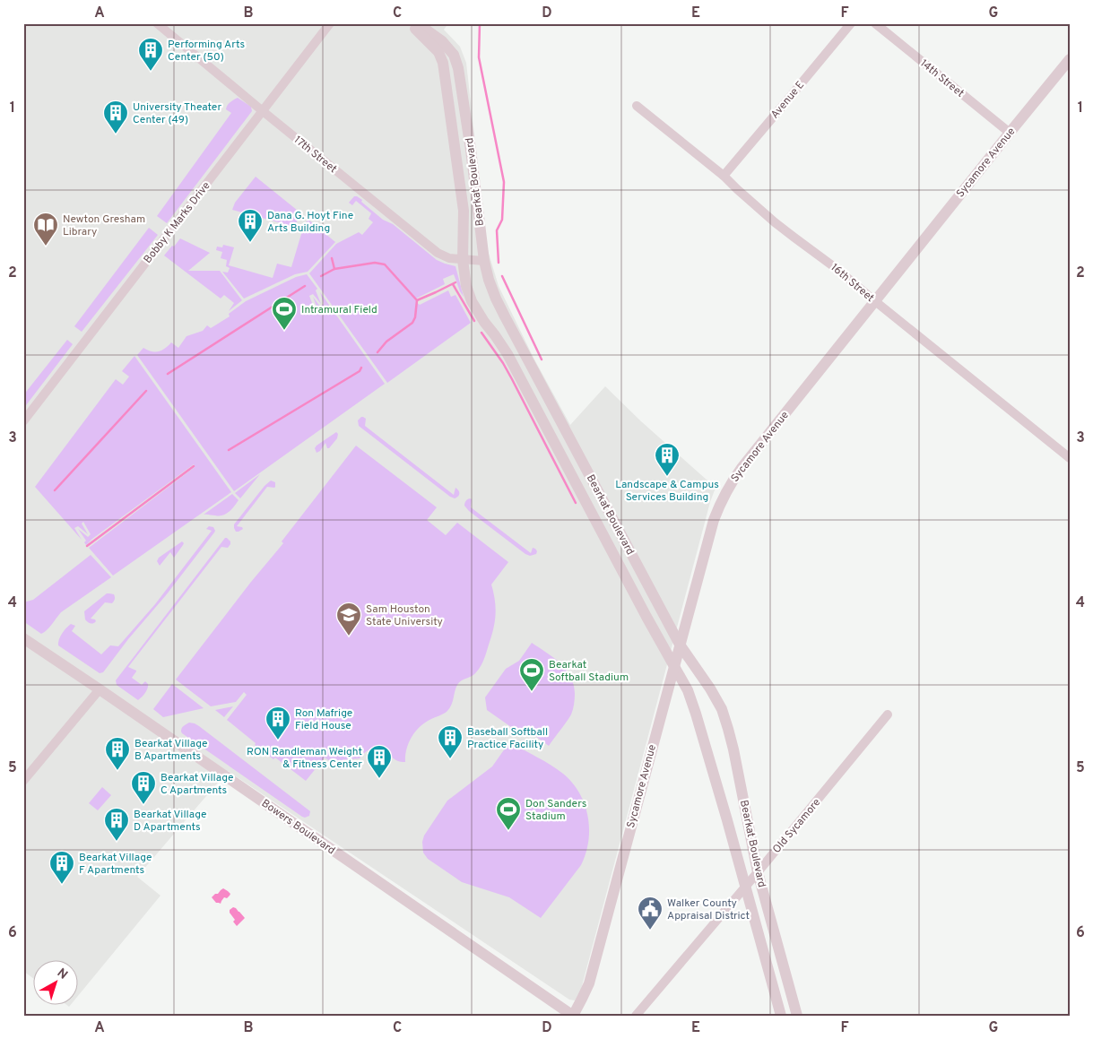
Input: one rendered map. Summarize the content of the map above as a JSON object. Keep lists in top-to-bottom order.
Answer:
{
  "streets": {
    "street": [
      "14th Street",
      "Avenue E",
      "17th Street",
      "Sycamore Avenue",
      "Bearkat Boulevard",
      "Bobby K Marks Drive",
      "16th Street",
      "Old Sycamore",
      "Bowers Boulevard"
    ]
  },
  "crossings": [
    ["14th Street", "Sycamore Avenue"],
    ["Avenue E", "16th Street"],
    ["17th Street", "Bearkat Boulevard"],
    ["17th Street", "Bobby K Marks Drive"],
    ["Sycamore Avenue", "Bearkat Boulevard"],
    ["Sycamore Avenue", "16th Street"],
    ["Sycamore Avenue", "Bowers Boulevard"],
    ["Bearkat Boulevard", "Old Sycamore"]
  ],
  "places": {
    "building": [
      "Performing Arts Center (50)",
      "University Theater Center (49)",
      "Dana G. Hoyt Fine Arts Building",
      "Landscape & Campus Services Building",
      "Ron Mafrige Field House",
      "Baseball Softball Practice Facility",
      "Bearkat Village B Apartments",
      "RON Randleman Weight & Fitness Center",
      "Bearkat Village C Apartments",
      "Bearkat Village D Apartments",
      "Bearkat Village F Apartments"
    ],
    "library": ["Newton Gresham Library"],
    "sports": ["Intramural Field", "Bearkat Softball Stadium", "Don Sanders Stadium"],
    "school or university": ["Sam Houston State University"],
    "public building": ["Walker County Appraisal District"]
  },
  "north": "top right",
  "grid": {
    "columns": [
      "A",
      "B",
      "C",
      "D",
      "E",
      "F",
      "G"
    ],
    "rows": [
      "1",
      "2",
      "3",
      "4",
      "5",
      "6"
    ]
  }
}
